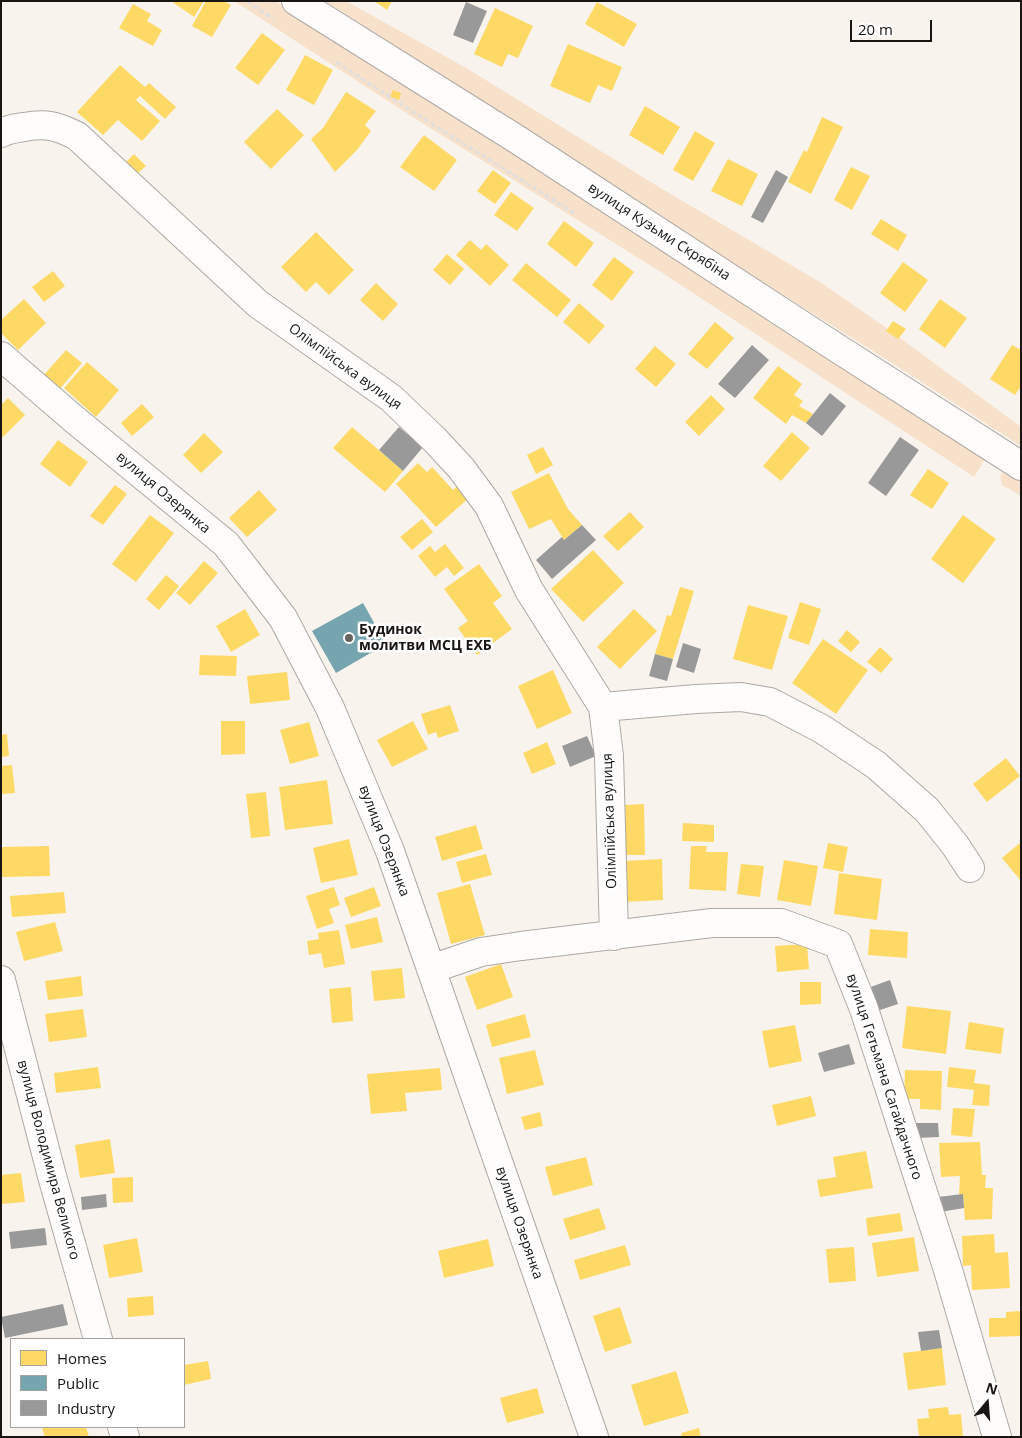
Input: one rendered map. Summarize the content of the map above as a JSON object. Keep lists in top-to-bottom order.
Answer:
{
  "streets": {
    "street": [
      "вулиця Кузьми Скрябіна",
      "Олімпійська вулиця",
      "вулиця Озерянка",
      "вулиця Гетьмана Сагайдачного",
      "вулиця Володимира Великого"
    ]
  },
  "crossings": [
    ["Олімпійська вулиця", "вулиця Гетьмана Сагайдачного"],
    ["вулиця Озерянка", "вулиця Гетьмана Сагайдачного"]
  ],
  "places": ["Будинок молитви МСЦ ЕХБ"],
  "legend": ["Homes", "Public", "Industry"],
  "scale_bar": "20 m",
  "north": "top"
}
